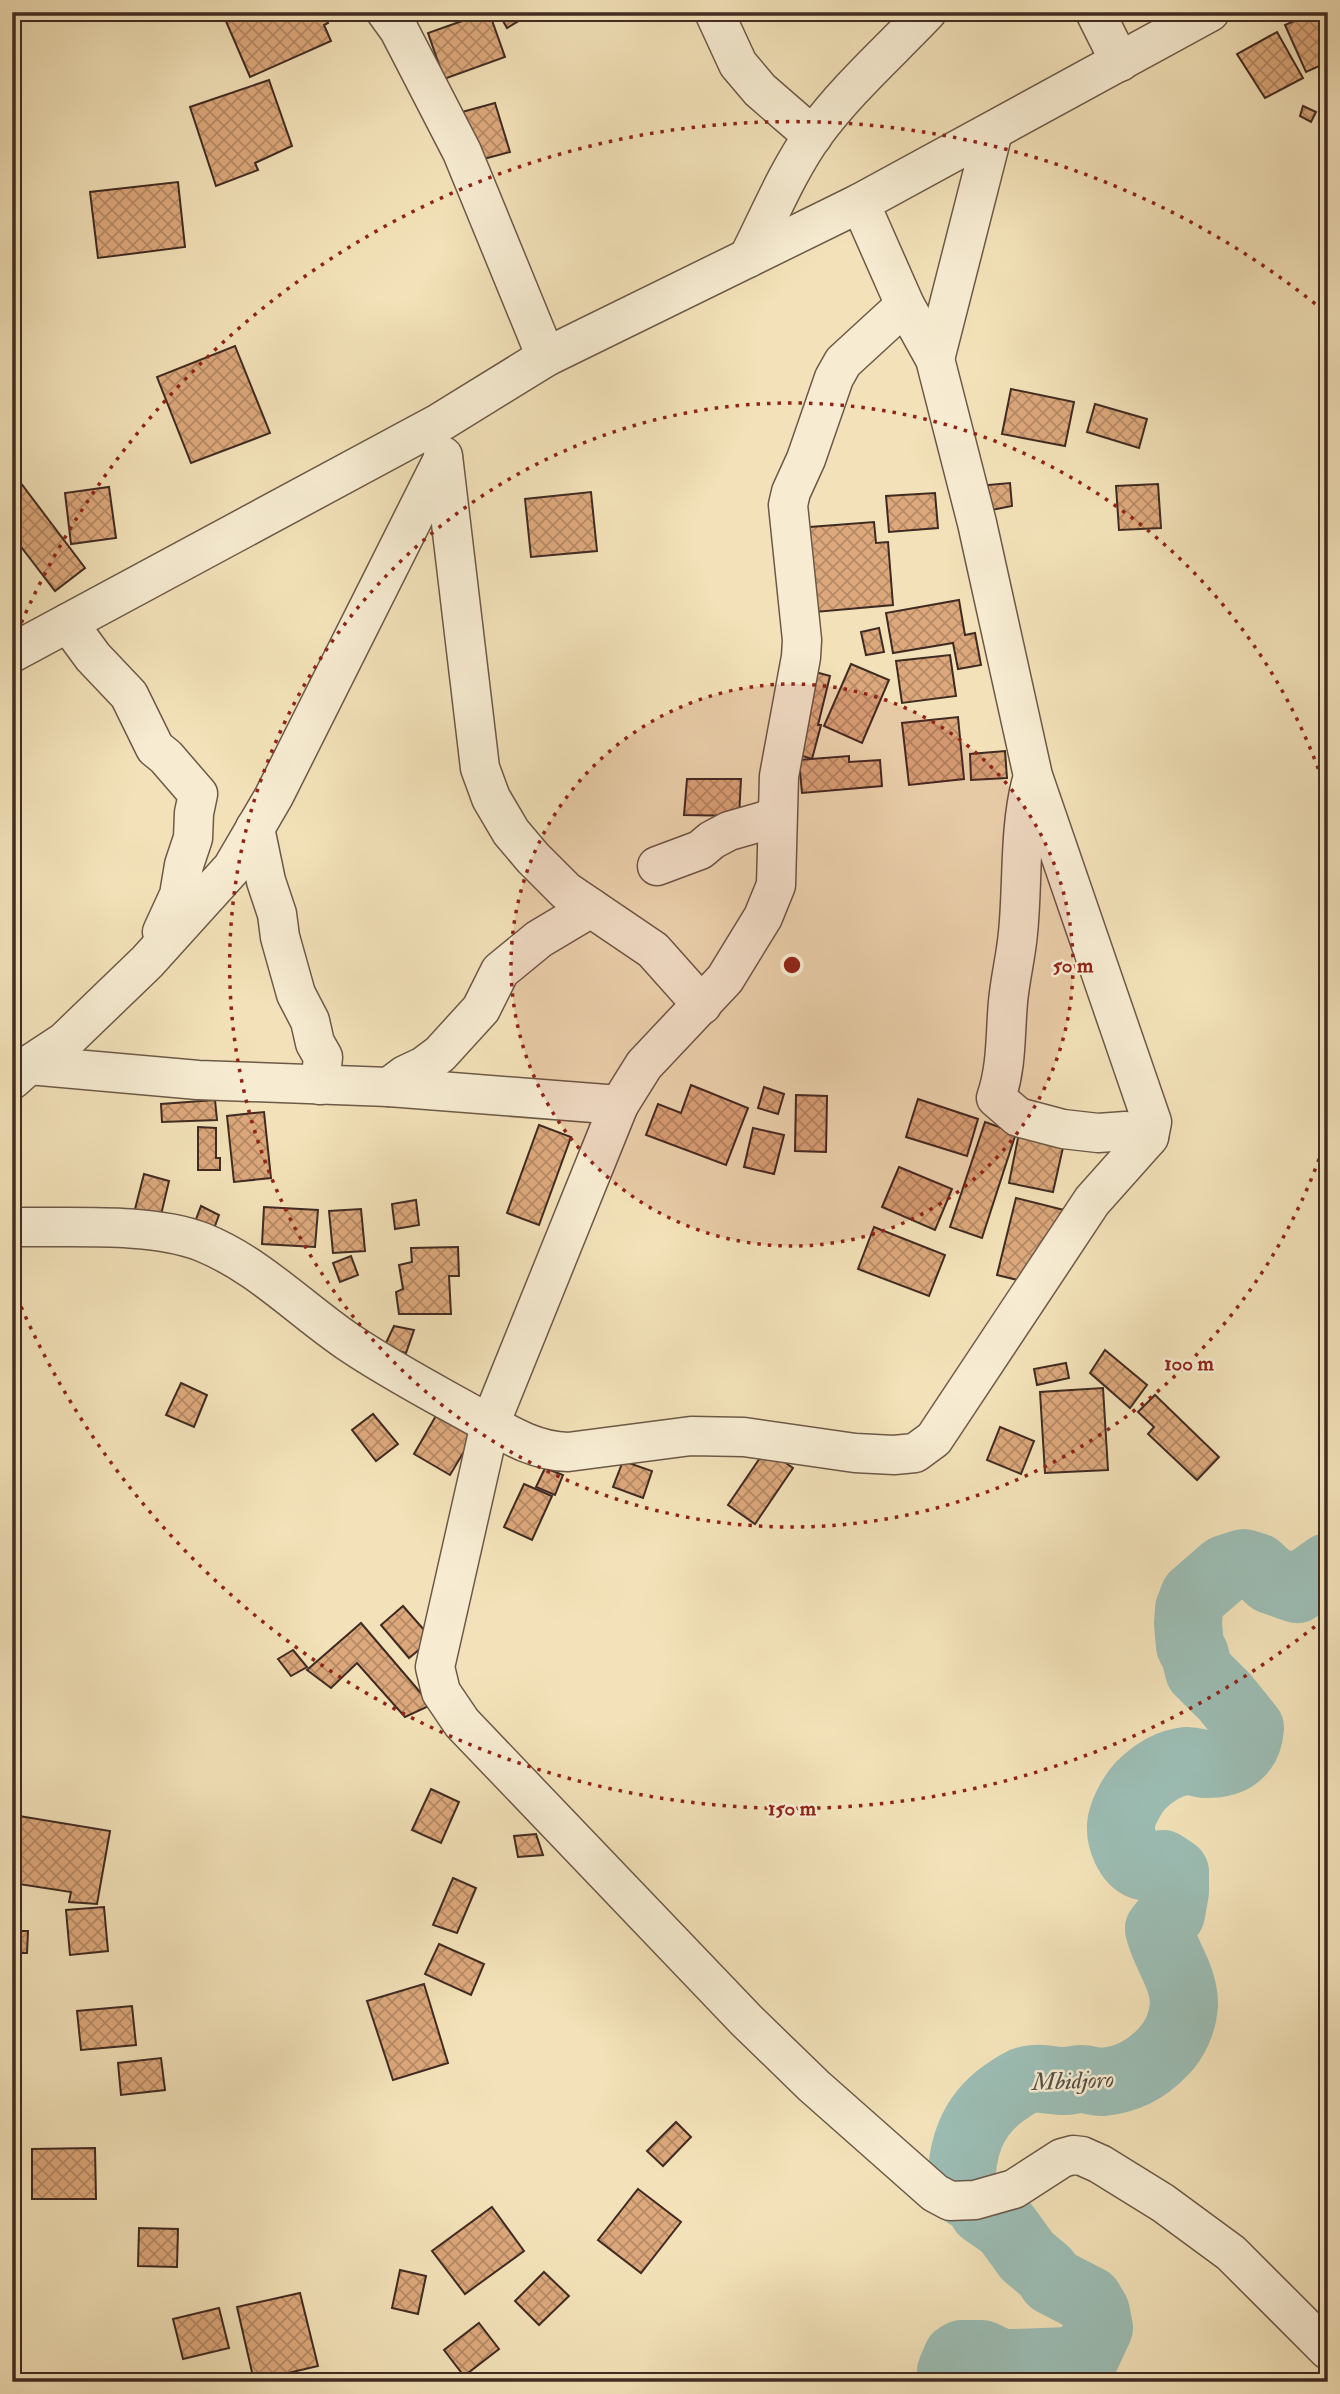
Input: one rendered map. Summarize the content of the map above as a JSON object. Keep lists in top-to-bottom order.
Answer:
{
  "water": ["Mbidjoro"],
  "rings": ["50 m", "100 m", "150 m"]
}
